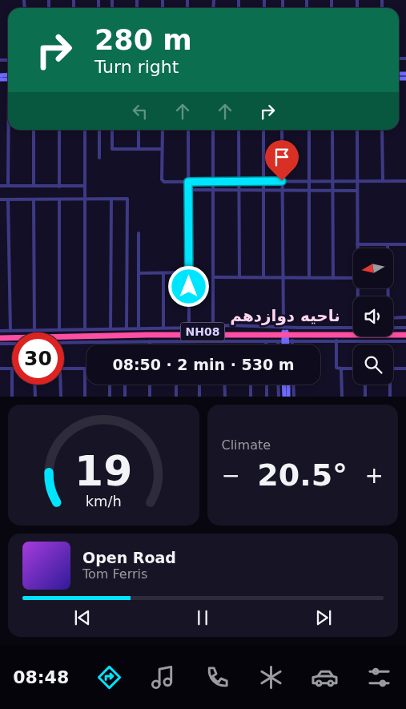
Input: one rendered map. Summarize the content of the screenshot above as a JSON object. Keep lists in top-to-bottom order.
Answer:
{
  "streets": {
    "highway": ["NH08"]
  },
  "districts": ["ناحیه دوازدهم"],
  "north": "left",
  "page": {
    "turn": ["280 m", "Turn right"],
    "limit": "30",
    "trip": "08:50 · 2 min · 530 m",
    "tile": "Climate",
    "heat": ["−", "20.5°", "+"],
    "song": ["Open Road", "Tom Ferris"],
    "tabs": "08:48",
    "gauge": ["19", "km/h"]
  }
}
